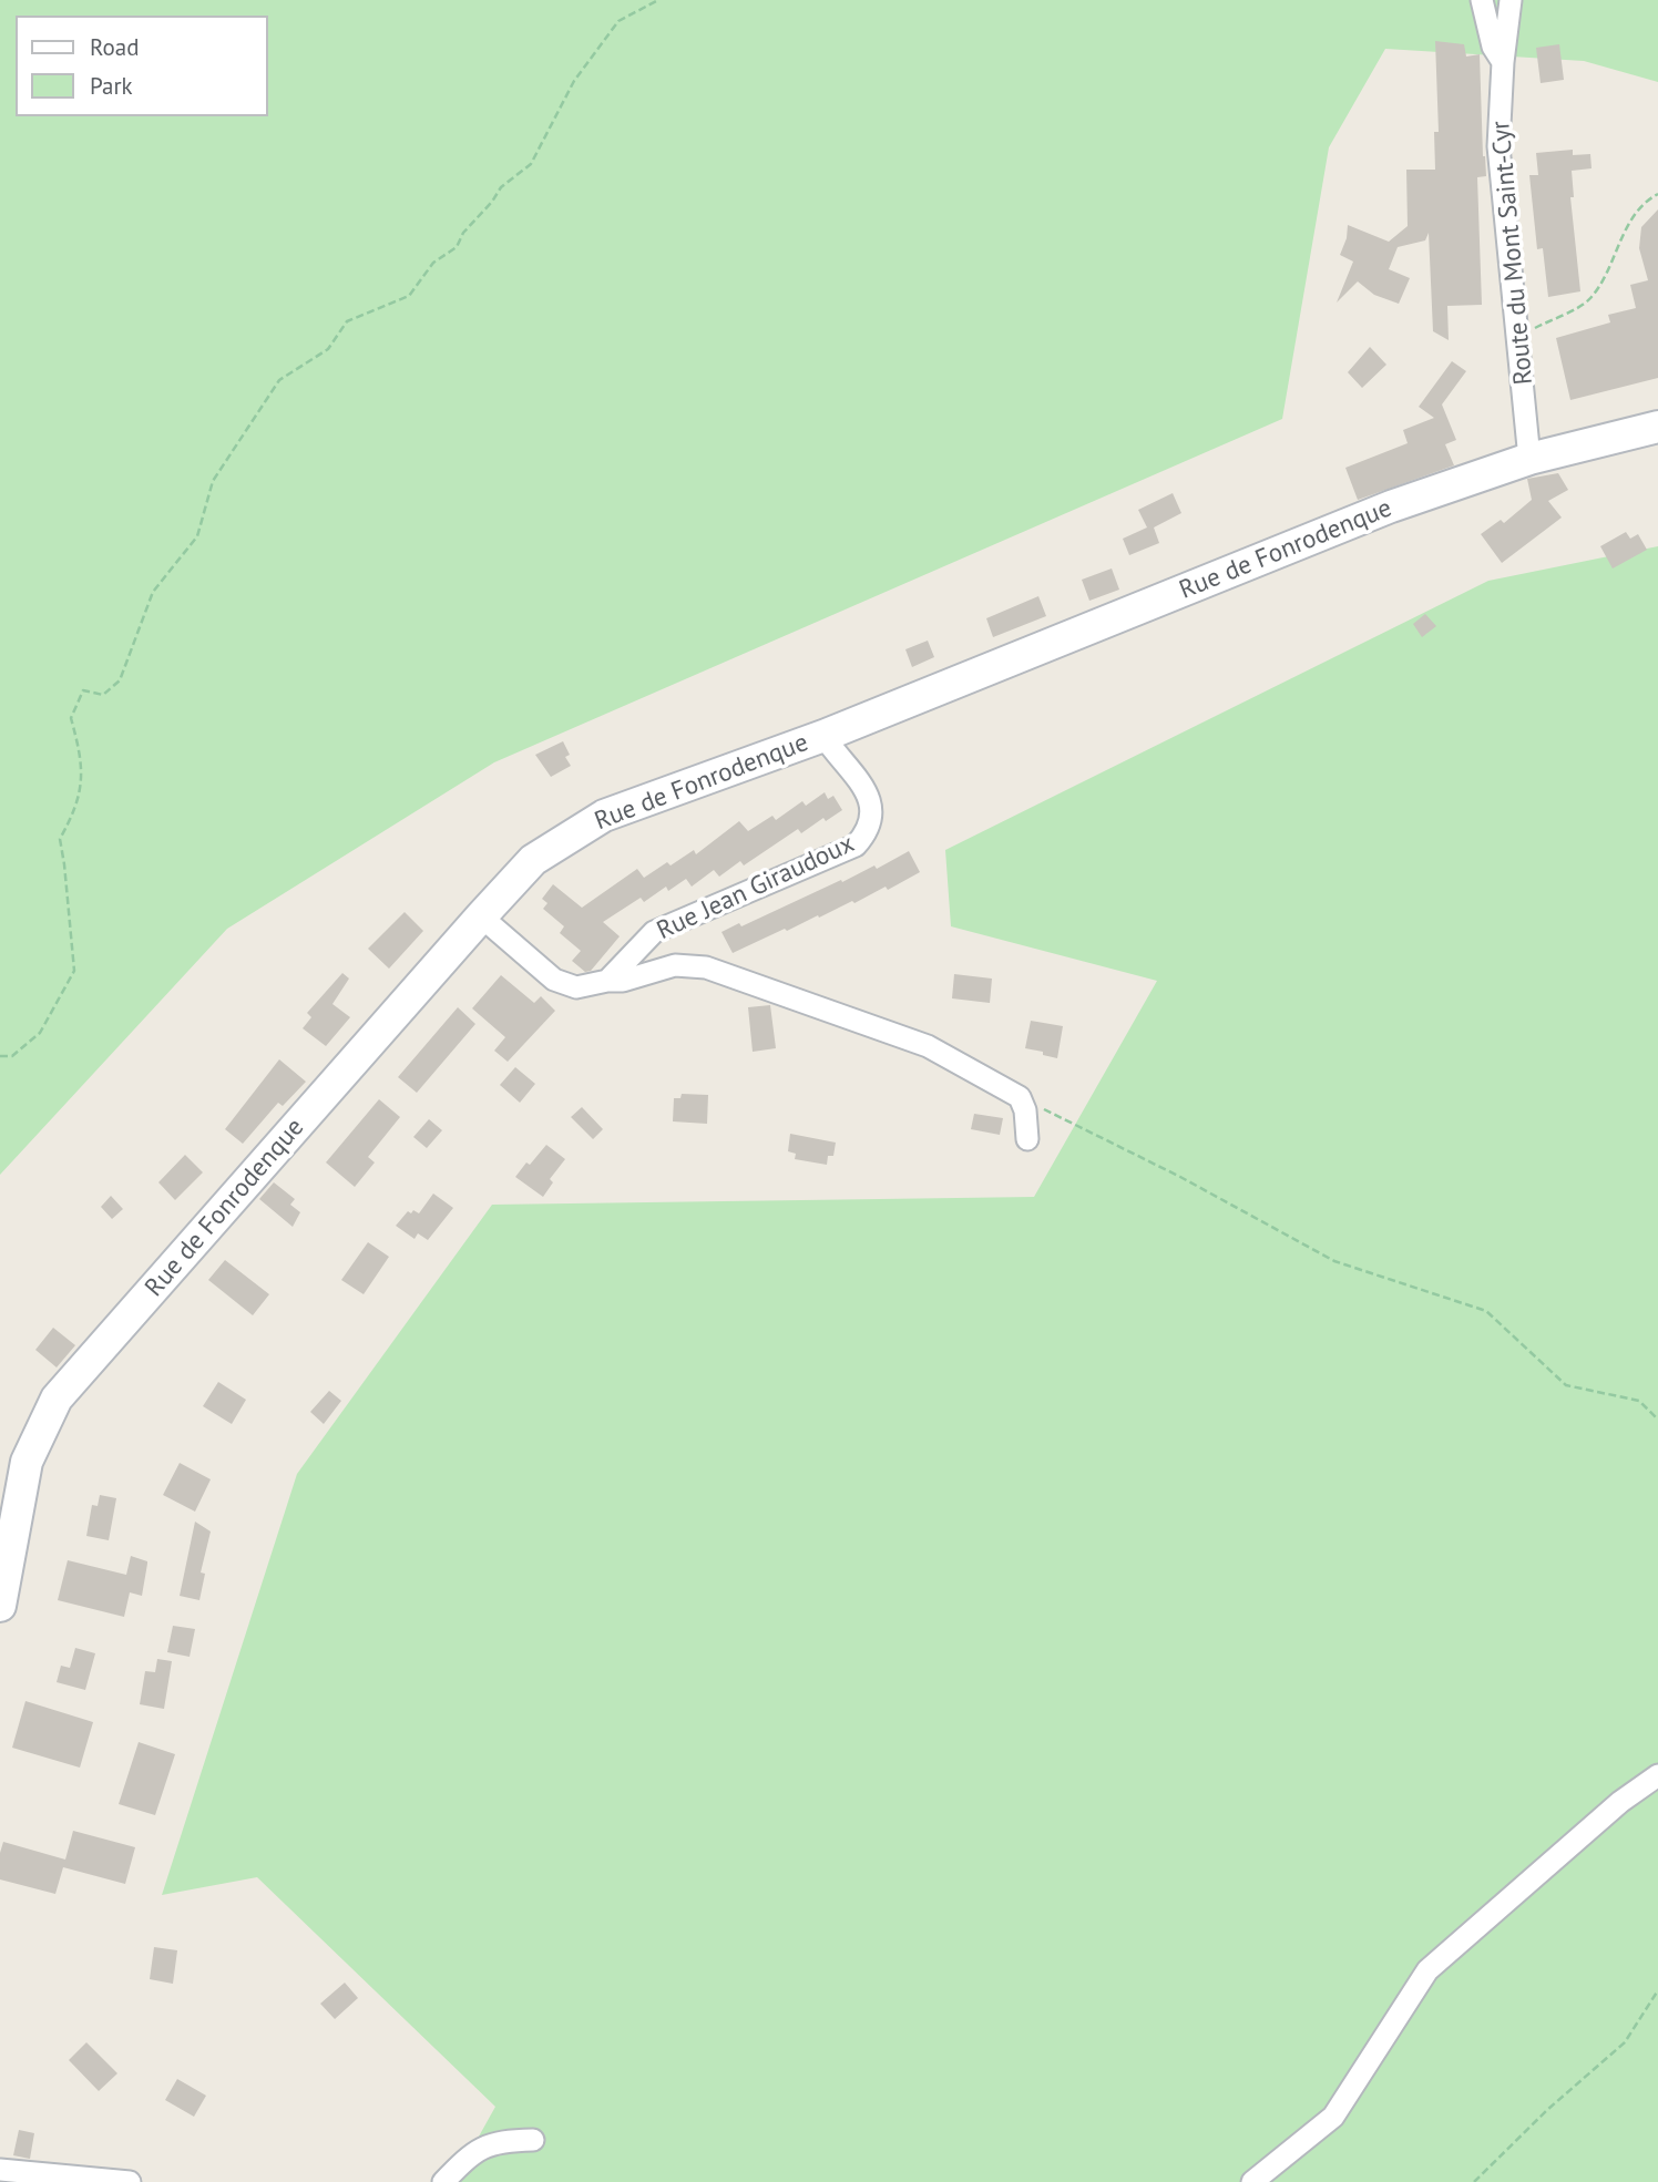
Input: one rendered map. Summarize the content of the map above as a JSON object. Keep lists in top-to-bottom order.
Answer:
{
  "streets": {
    "street": ["Route du Mont Saint-Cyr", "Rue de Fonrodenque", "Rue Jean Giraudoux"]
  },
  "crossings": [
    ["Route du Mont Saint-Cyr", "Rue de Fonrodenque"],
    ["Rue de Fonrodenque", "Rue Jean Giraudoux"]
  ],
  "legend": ["Road", "Park"]
}
